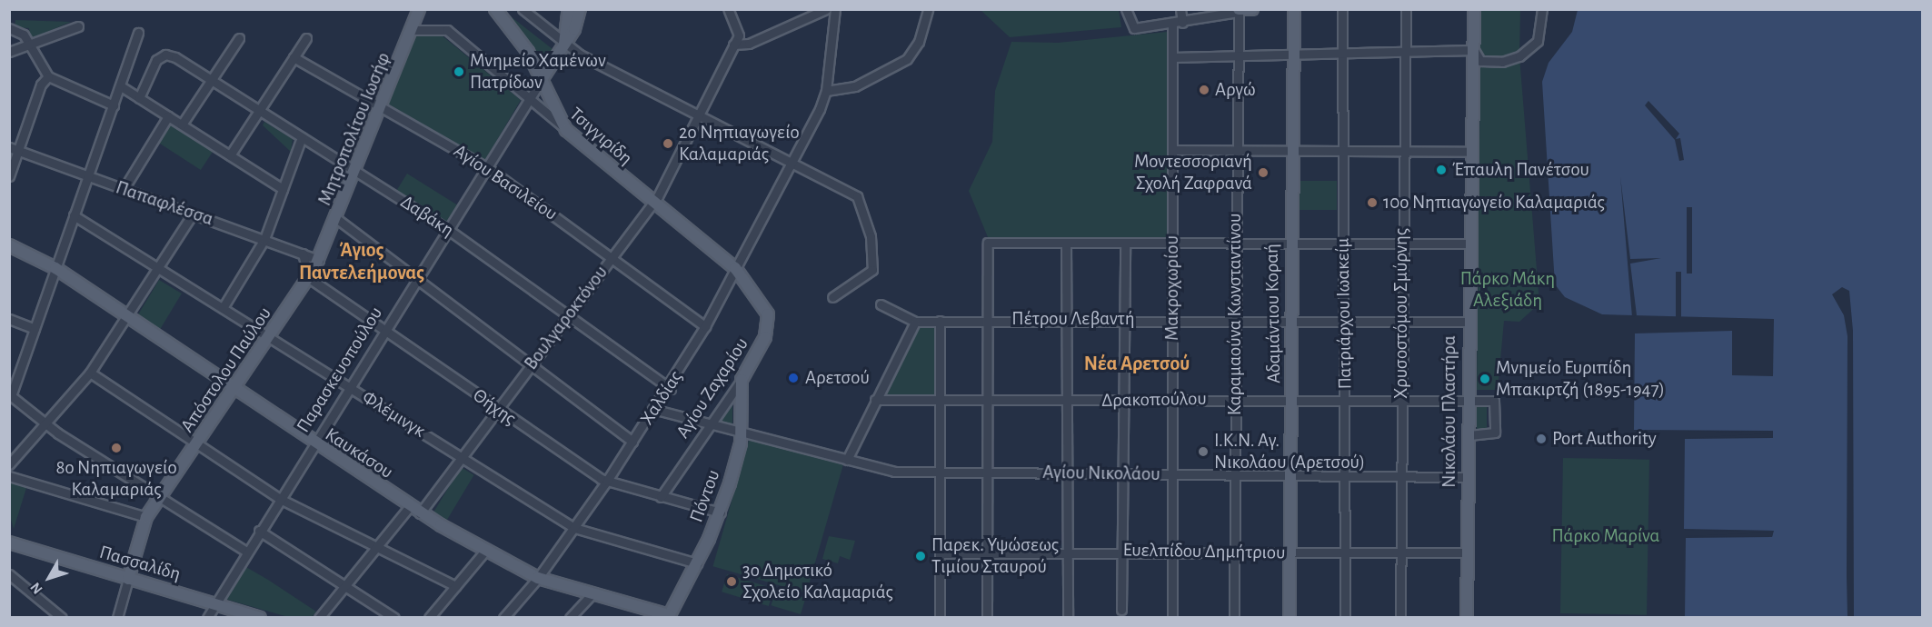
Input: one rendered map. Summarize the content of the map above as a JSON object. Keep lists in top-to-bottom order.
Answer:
{
  "streets": {
    "main road": [
      "Μητροπολίτου Ιωσήφ",
      "Τσιγγιρίδη",
      "Αδαμάντιου Κοραή",
      "Απόστολου Παύλου",
      "Παρασκευοπούλου",
      "Αγίου Ζαχαρίου",
      "Νικολάου Πλαστήρα",
      "Καυκάσου",
      "Πόντου",
      "Πασσαλίδη"
    ],
    "street": [
      "Αγίου Βασιλείου",
      "Παπαφλέσσα",
      "Δαβάκη",
      "Μακροχωρίου",
      "Πατριάρχου Ιωακείμ",
      "Χρυσοστόμου Σμύρνης",
      "Καραμαούνα Κωνσταντίνου",
      "Βουλγαροκτόνου",
      "Πέτρου Λεβαντή",
      "Χαλδίας",
      "Δρακοπούλου",
      "Θήχης",
      "Φλέμινγκ",
      "Αγίου Νικολάου",
      "Ευελπίδου Δημήτριου"
    ]
  },
  "crossings": [
    ["Μητροπολίτου Ιωσήφ", "Τσιγγιρίδη"],
    ["Μητροπολίτου Ιωσήφ", "Αγίου Βασιλείου"],
    ["Μητροπολίτου Ιωσήφ", "Παπαφλέσσα"],
    ["Μητροπολίτου Ιωσήφ", "Δαβάκη"],
    ["Μητροπολίτου Ιωσήφ", "Απόστολου Παύλου"],
    ["Τσιγγιρίδη", "Βουλγαροκτόνου"],
    ["Τσιγγιρίδη", "Παρασκευοπούλου"],
    ["Τσιγγιρίδη", "Αγίου Ζαχαρίου"],
    ["Τσιγγιρίδη", "Χαλδίας"],
    ["Αγίου Βασιλείου", "Βουλγαροκτόνου"],
    ["Αγίου Βασιλείου", "Παρασκευοπούλου"],
    ["Αγίου Βασιλείου", "Χαλδίας"],
    ["Παπαφλέσσα", "Απόστολου Παύλου"],
    ["Δαβάκη", "Βουλγαροκτόνου"],
    ["Δαβάκη", "Παρασκευοπούλου"],
    ["Δαβάκη", "Χαλδίας"],
    ["Μακροχωρίου", "Πέτρου Λεβαντή"],
    ["Μακροχωρίου", "Δρακοπούλου"],
    ["Μακροχωρίου", "Αγίου Νικολάου"],
    ["Μακροχωρίου", "Ευελπίδου Δημήτριου"],
    ["Αδαμάντιου Κοραή", "Πέτρου Λεβαντή"],
    ["Αδαμάντιου Κοραή", "Δρακοπούλου"],
    ["Αδαμάντιου Κοραή", "Αγίου Νικολάου"],
    ["Αδαμάντιου Κοραή", "Ευελπίδου Δημήτριου"],
    ["Πατριάρχου Ιωακείμ", "Πέτρου Λεβαντή"],
    ["Πατριάρχου Ιωακείμ", "Δρακοπούλου"],
    ["Πατριάρχου Ιωακείμ", "Αγίου Νικολάου"],
    ["Πατριάρχου Ιωακείμ", "Ευελπίδου Δημήτριου"],
    ["Χρυσοστόμου Σμύρνης", "Πέτρου Λεβαντή"],
    ["Χρυσοστόμου Σμύρνης", "Δρακοπούλου"],
    ["Χρυσοστόμου Σμύρνης", "Αγίου Νικολάου"],
    ["Χρυσοστόμου Σμύρνης", "Ευελπίδου Δημήτριου"],
    ["Καραμαούνα Κωνσταντίνου", "Πέτρου Λεβαντή"],
    ["Καραμαούνα Κωνσταντίνου", "Δρακοπούλου"],
    ["Καραμαούνα Κωνσταντίνου", "Αγίου Νικολάου"],
    ["Καραμαούνα Κωνσταντίνου", "Ευελπίδου Δημήτριου"],
    ["Βουλγαροκτόνου", "Θήχης"],
    ["Βουλγαροκτόνου", "Φλέμινγκ"],
    ["Βουλγαροκτόνου", "Καυκάσου"],
    ["Πέτρου Λεβαντή", "Νικολάου Πλαστήρα"],
    ["Απόστολου Παύλου", "Θήχης"],
    ["Απόστολου Παύλου", "Φλέμινγκ"],
    ["Απόστολου Παύλου", "Καυκάσου"],
    ["Παρασκευοπούλου", "Θήχης"],
    ["Παρασκευοπούλου", "Φλέμινγκ"],
    ["Παρασκευοπούλου", "Καυκάσου"],
    ["Παρασκευοπούλου", "Πασσαλίδη"],
    ["Αγίου Ζαχαρίου", "Χαλδίας"],
    ["Αγίου Ζαχαρίου", "Θήχης"],
    ["Αγίου Ζαχαρίου", "Αγίου Νικολάου"],
    ["Αγίου Ζαχαρίου", "Πόντου"],
    ["Χαλδίας", "Θήχης"],
    ["Χαλδίας", "Φλέμινγκ"],
    ["Χαλδίας", "Καυκάσου"],
    ["Χαλδίας", "Αγίου Νικολάου"],
    ["Δρακοπούλου", "Νικολάου Πλαστήρα"],
    ["Θήχης", "Πόντου"],
    ["Νικολάου Πλαστήρα", "Αγίου Νικολάου"],
    ["Νικολάου Πλαστήρα", "Ευελπίδου Δημήτριου"],
    ["Φλέμινγκ", "Πόντου"],
    ["Καυκάσου", "Πόντου"],
    ["Αγίου Νικολάου", "Πόντου"]
  ],
  "districts": ["Άγιος Παντελεήμονας", "Νέα Αρετσού"],
  "parks": ["Πάρκο Μάκη Αλεξιάδη", "Πάρκο Μαρίνα"],
  "places": [
    "Μνημείο Χαμένων Πατρίδων",
    "Αργώ",
    "2ο Νηπιαγωγείο Καλαμαριάς",
    "Έπαυλη Πανέτσου",
    "Μοντεσσοριανή Σχολή Ζαφρανά",
    "10ο Νηπιαγωγείο Καλαμαριάς",
    "Αρετσού",
    "Μνημείο Ευριπίδη Μπακιρτζή (1895-1947)",
    "Port Authority",
    "8ο Νηπιαγωγείο Καλαμαριάς",
    "Ι.Κ.Ν. Αγ. Νικολάου (Αρετσού)",
    "Παρεκ. Υψώσεως Τιμίου Σταυρού",
    "3ο Δημοτικό Σχολείο Καλαμαριάς"
  ],
  "north": "bottom left"
}
